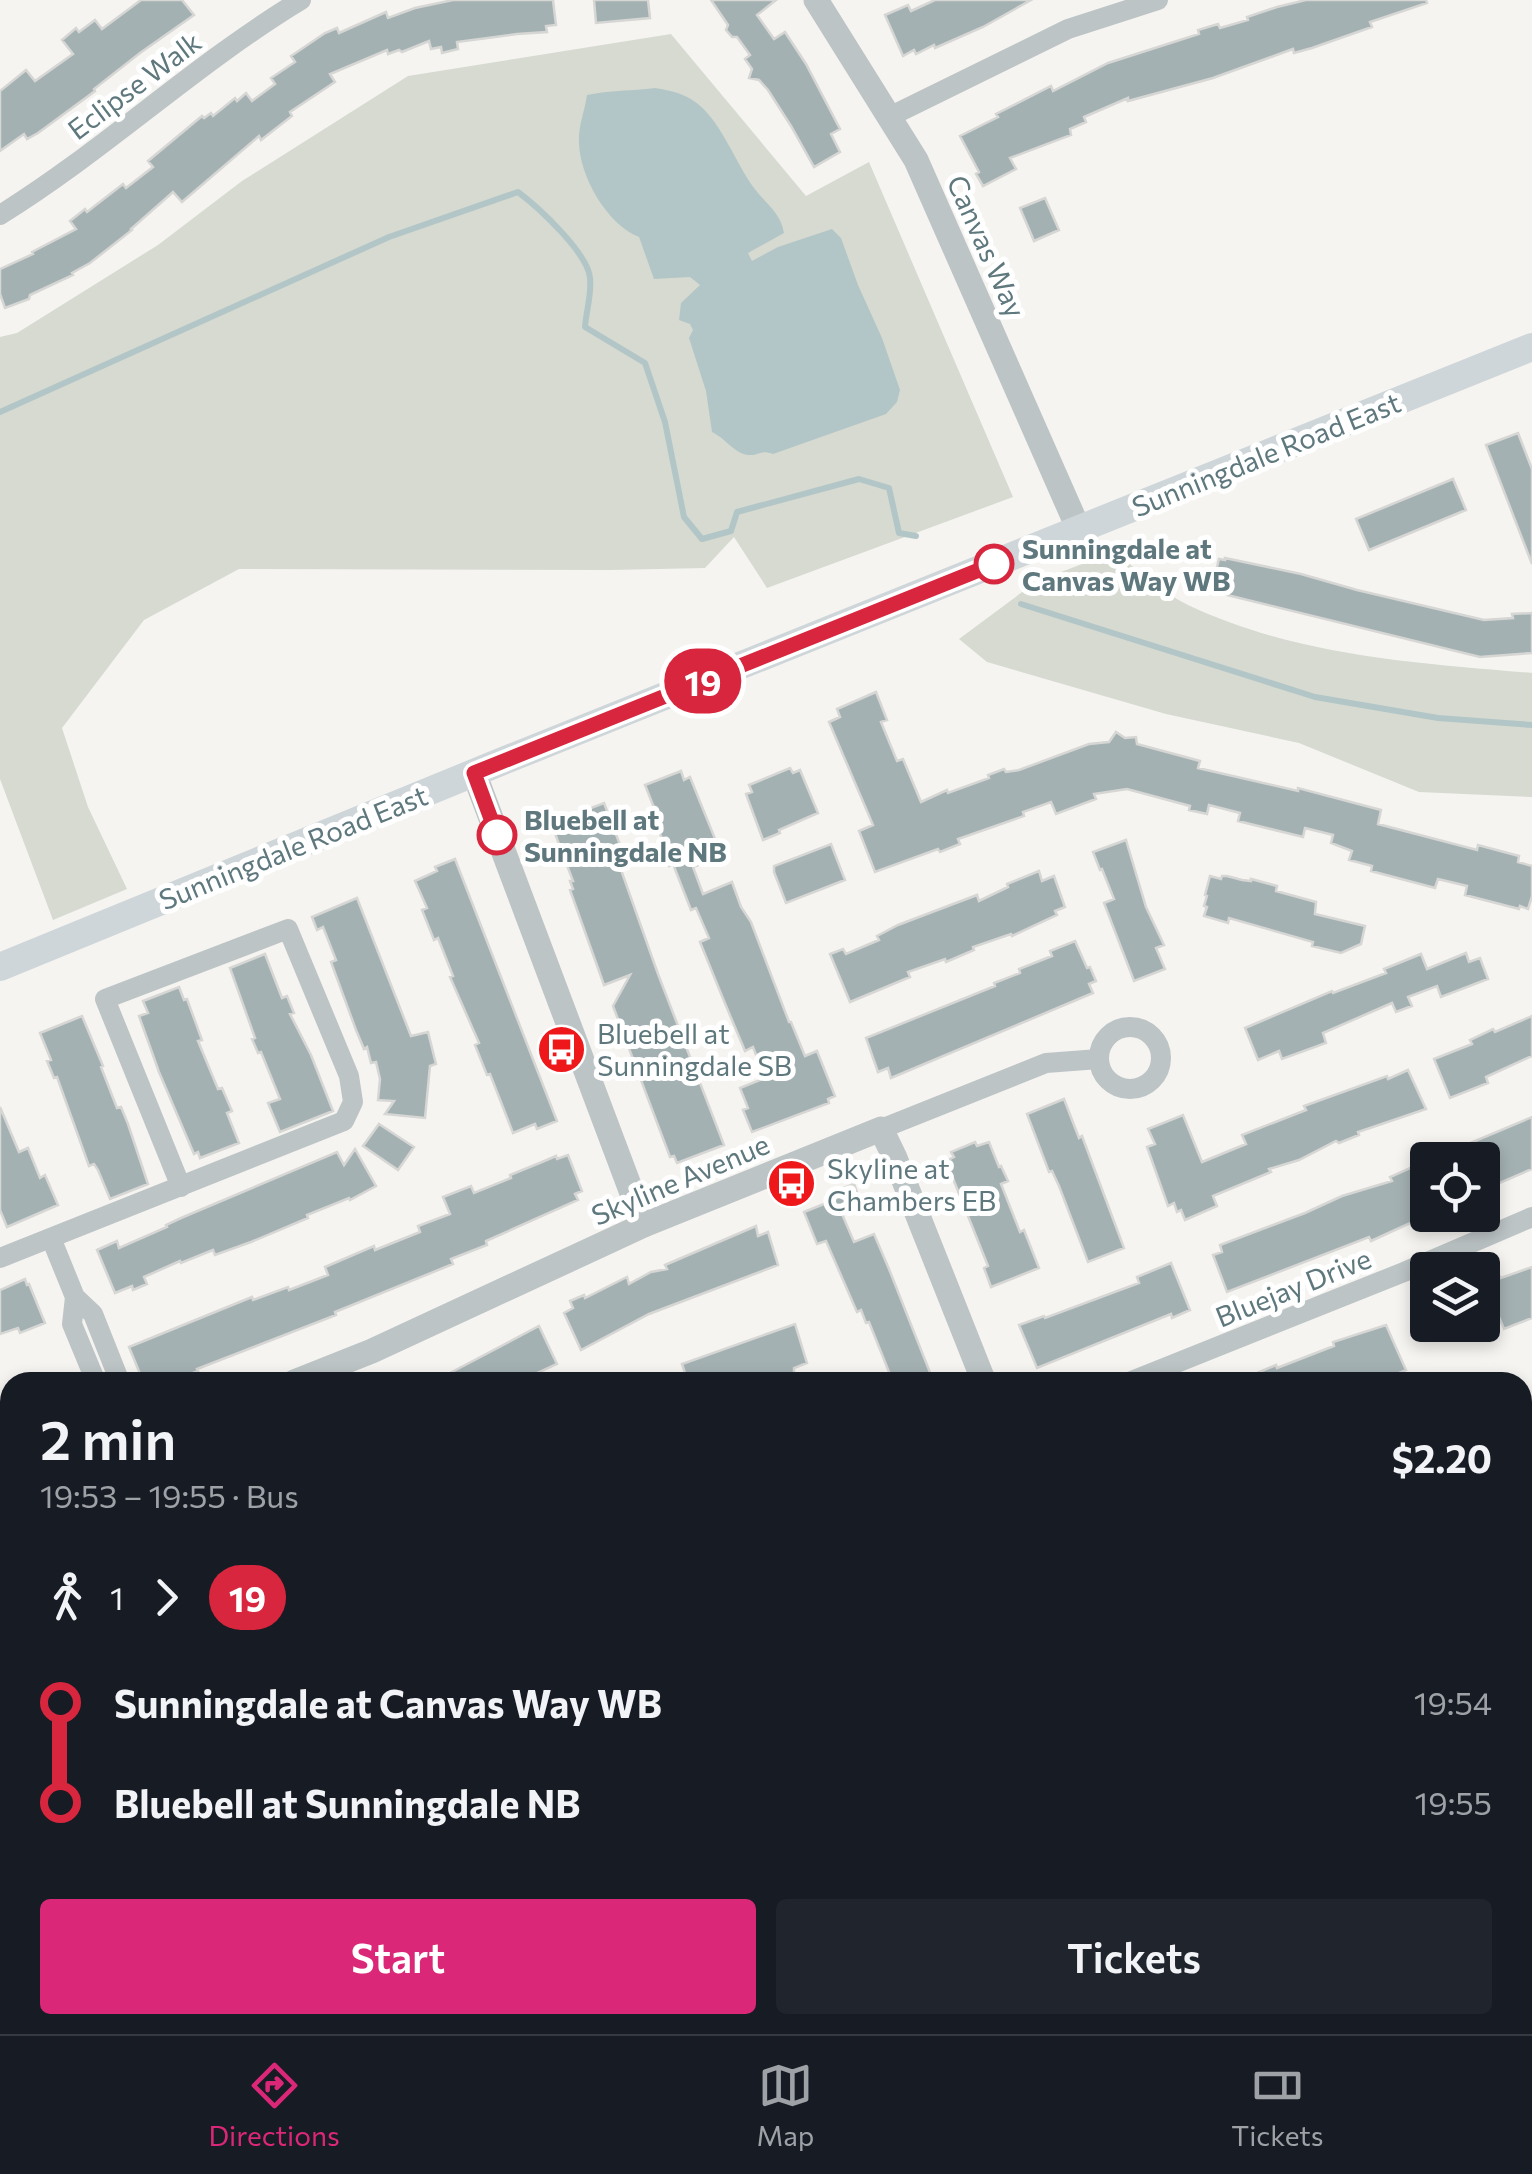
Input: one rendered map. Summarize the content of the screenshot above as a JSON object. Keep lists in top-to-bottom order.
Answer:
{
  "streets": {
    "main road": ["Sunningdale Road East"],
    "street": [
      "Eclipse Walk",
      "Canvas Way",
      "Skyline Avenue",
      "Bluejay Drive"
    ]
  },
  "crossings": [
    ["Canvas Way", "Sunningdale Road East"]
  ],
  "places": {
    "other": ["Sunningdale at Canvas Way WB", "Bluebell at Sunningdale NB"],
    "bus stop": ["Bluebell at Sunningdale SB", "Skyline at Chambers EB"]
  },
  "lines": ["bus line 19"],
  "page": {
    "on_map": "19",
    "heading": ["2 min", "19:53 – 19:55 · Bus", "$2.20"],
    "legs": ["1", "19"],
    "list": [
      {
        "name": "Sunningdale at Canvas Way WB",
        "value": "19:54"
      },
      {
        "name": "Bluebell at Sunningdale NB",
        "value": "19:55"
      }
    ],
    "buttons": ["Start", "Tickets"],
    "tabs": ["Directions", "Map", "Tickets"]
  }
}
